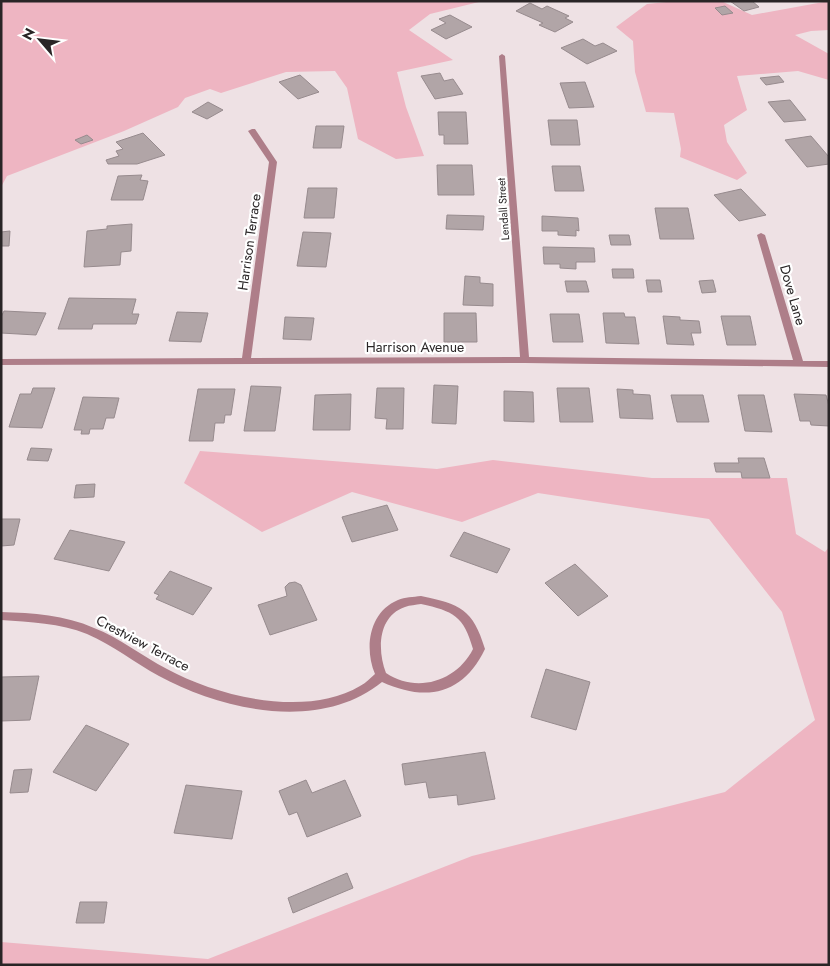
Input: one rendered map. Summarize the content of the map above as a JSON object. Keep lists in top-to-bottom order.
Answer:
{
  "streets": {
    "street": [
      "Lendall Street",
      "Harrison Terrace",
      "Dove Lane",
      "Harrison Avenue",
      "Crestview Terrace"
    ]
  },
  "crossings": [
    ["Lendall Street", "Harrison Avenue"],
    ["Harrison Terrace", "Harrison Avenue"],
    ["Dove Lane", "Harrison Avenue"]
  ],
  "north": "top left"
}
